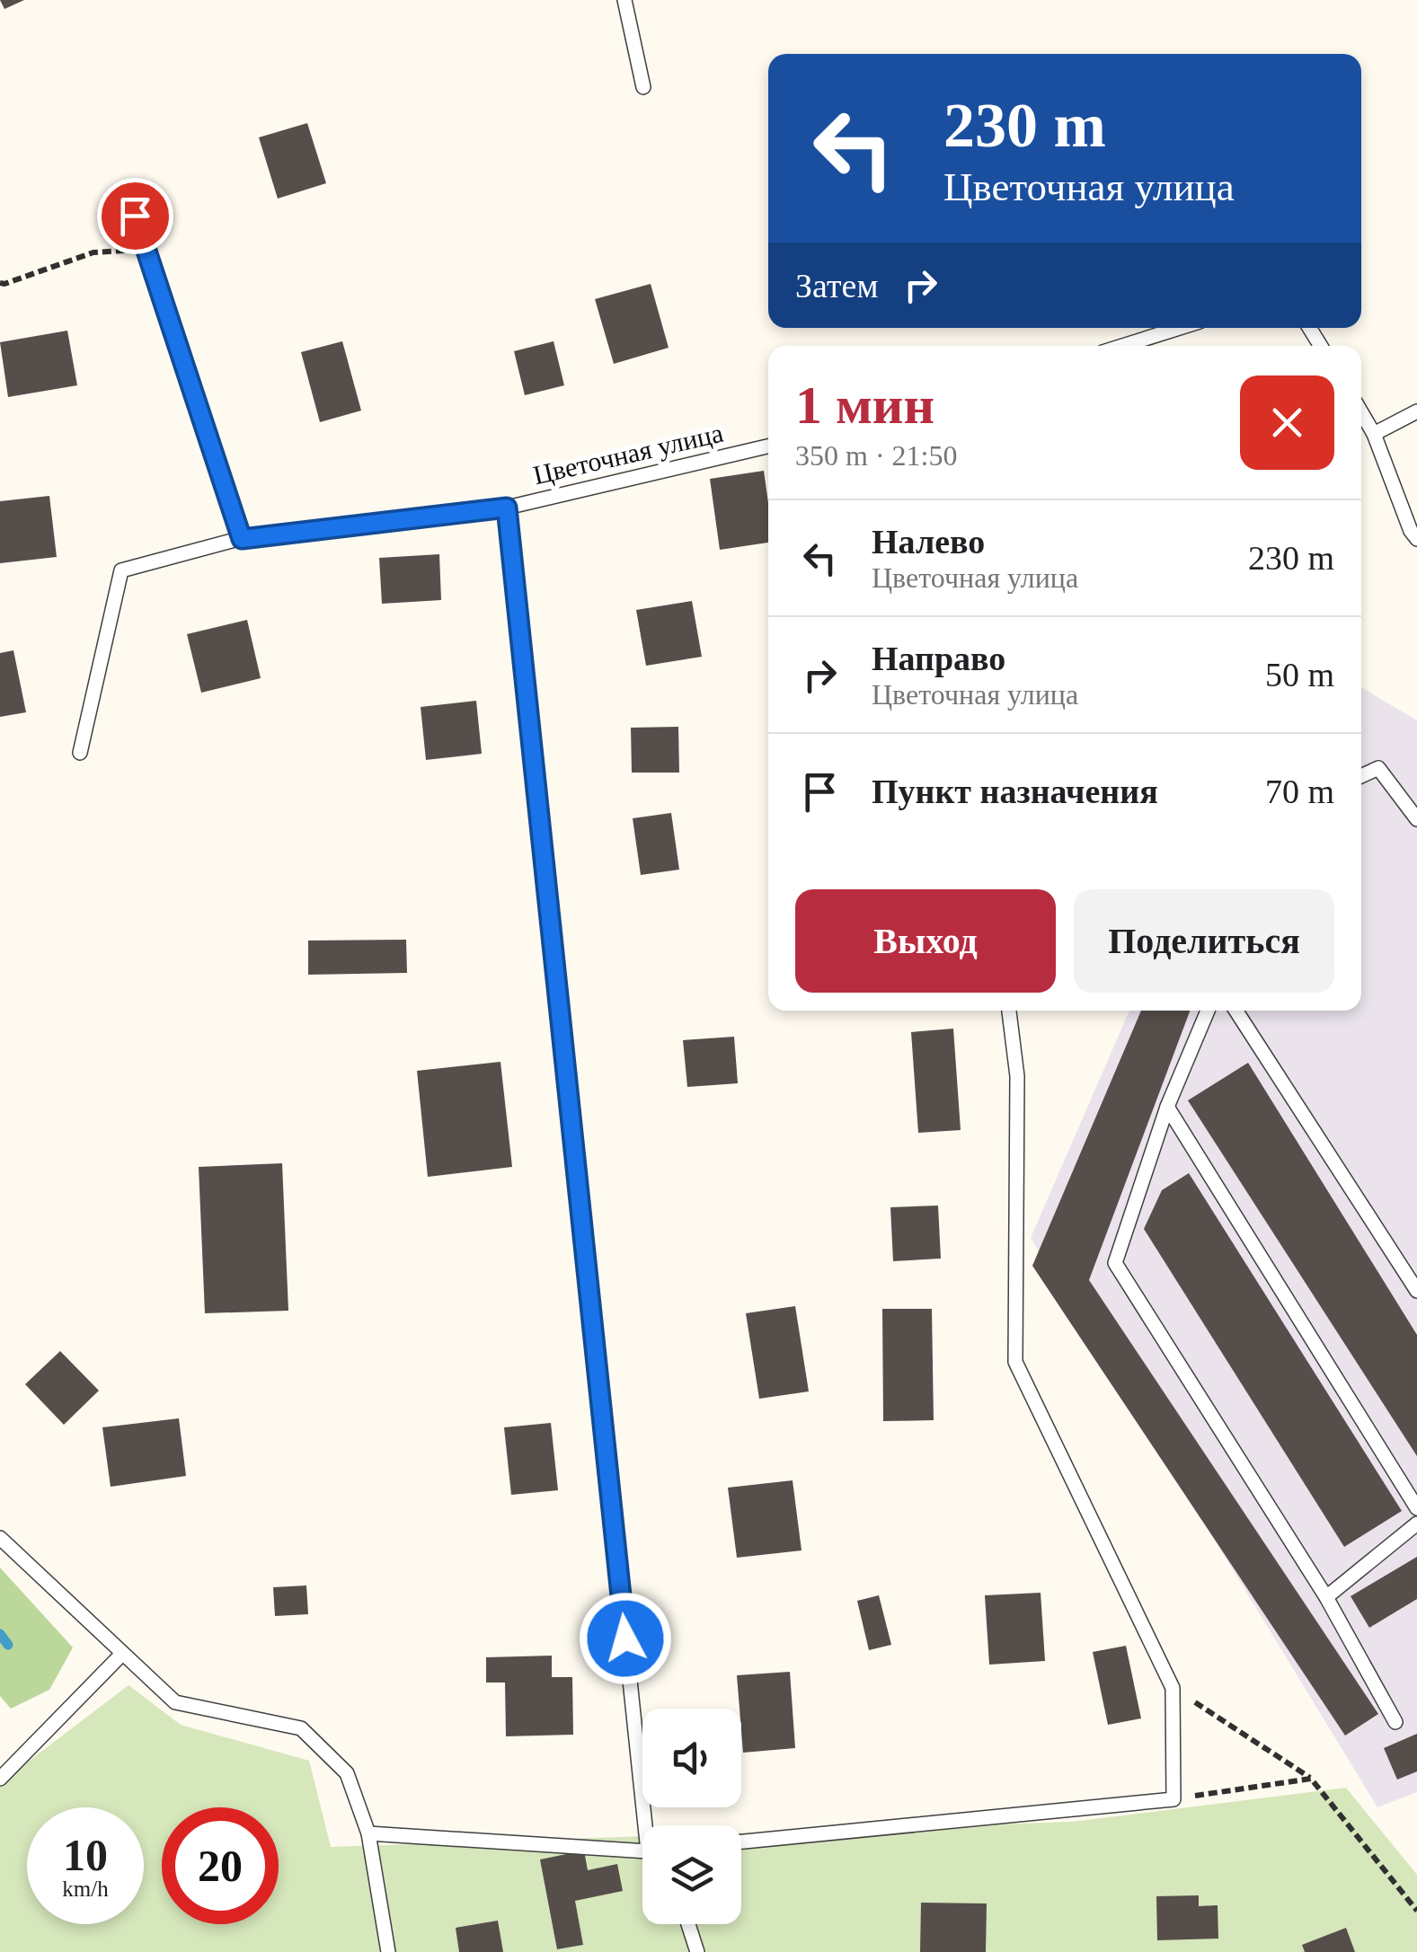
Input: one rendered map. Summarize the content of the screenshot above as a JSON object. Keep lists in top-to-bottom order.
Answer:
{
  "streets": {
    "lane": ["Цветочная улица"]
  },
  "page": {
    "turn": ["230 m", "Цветочная улица"],
    "then": "Затем",
    "heading": ["1 мин", "350 m · 21:50"],
    "list": [
      {
        "name": "Налево",
        "note": "Цветочная улица",
        "value": "230 m"
      },
      {
        "name": "Направо",
        "note": "Цветочная улица",
        "value": "50 m"
      },
      {
        "name": "Пункт назначения",
        "value": "70 m"
      }
    ],
    "buttons": ["Выход", "Поделиться"],
    "speed": "10 km/h",
    "limit": "20"
  }
}
